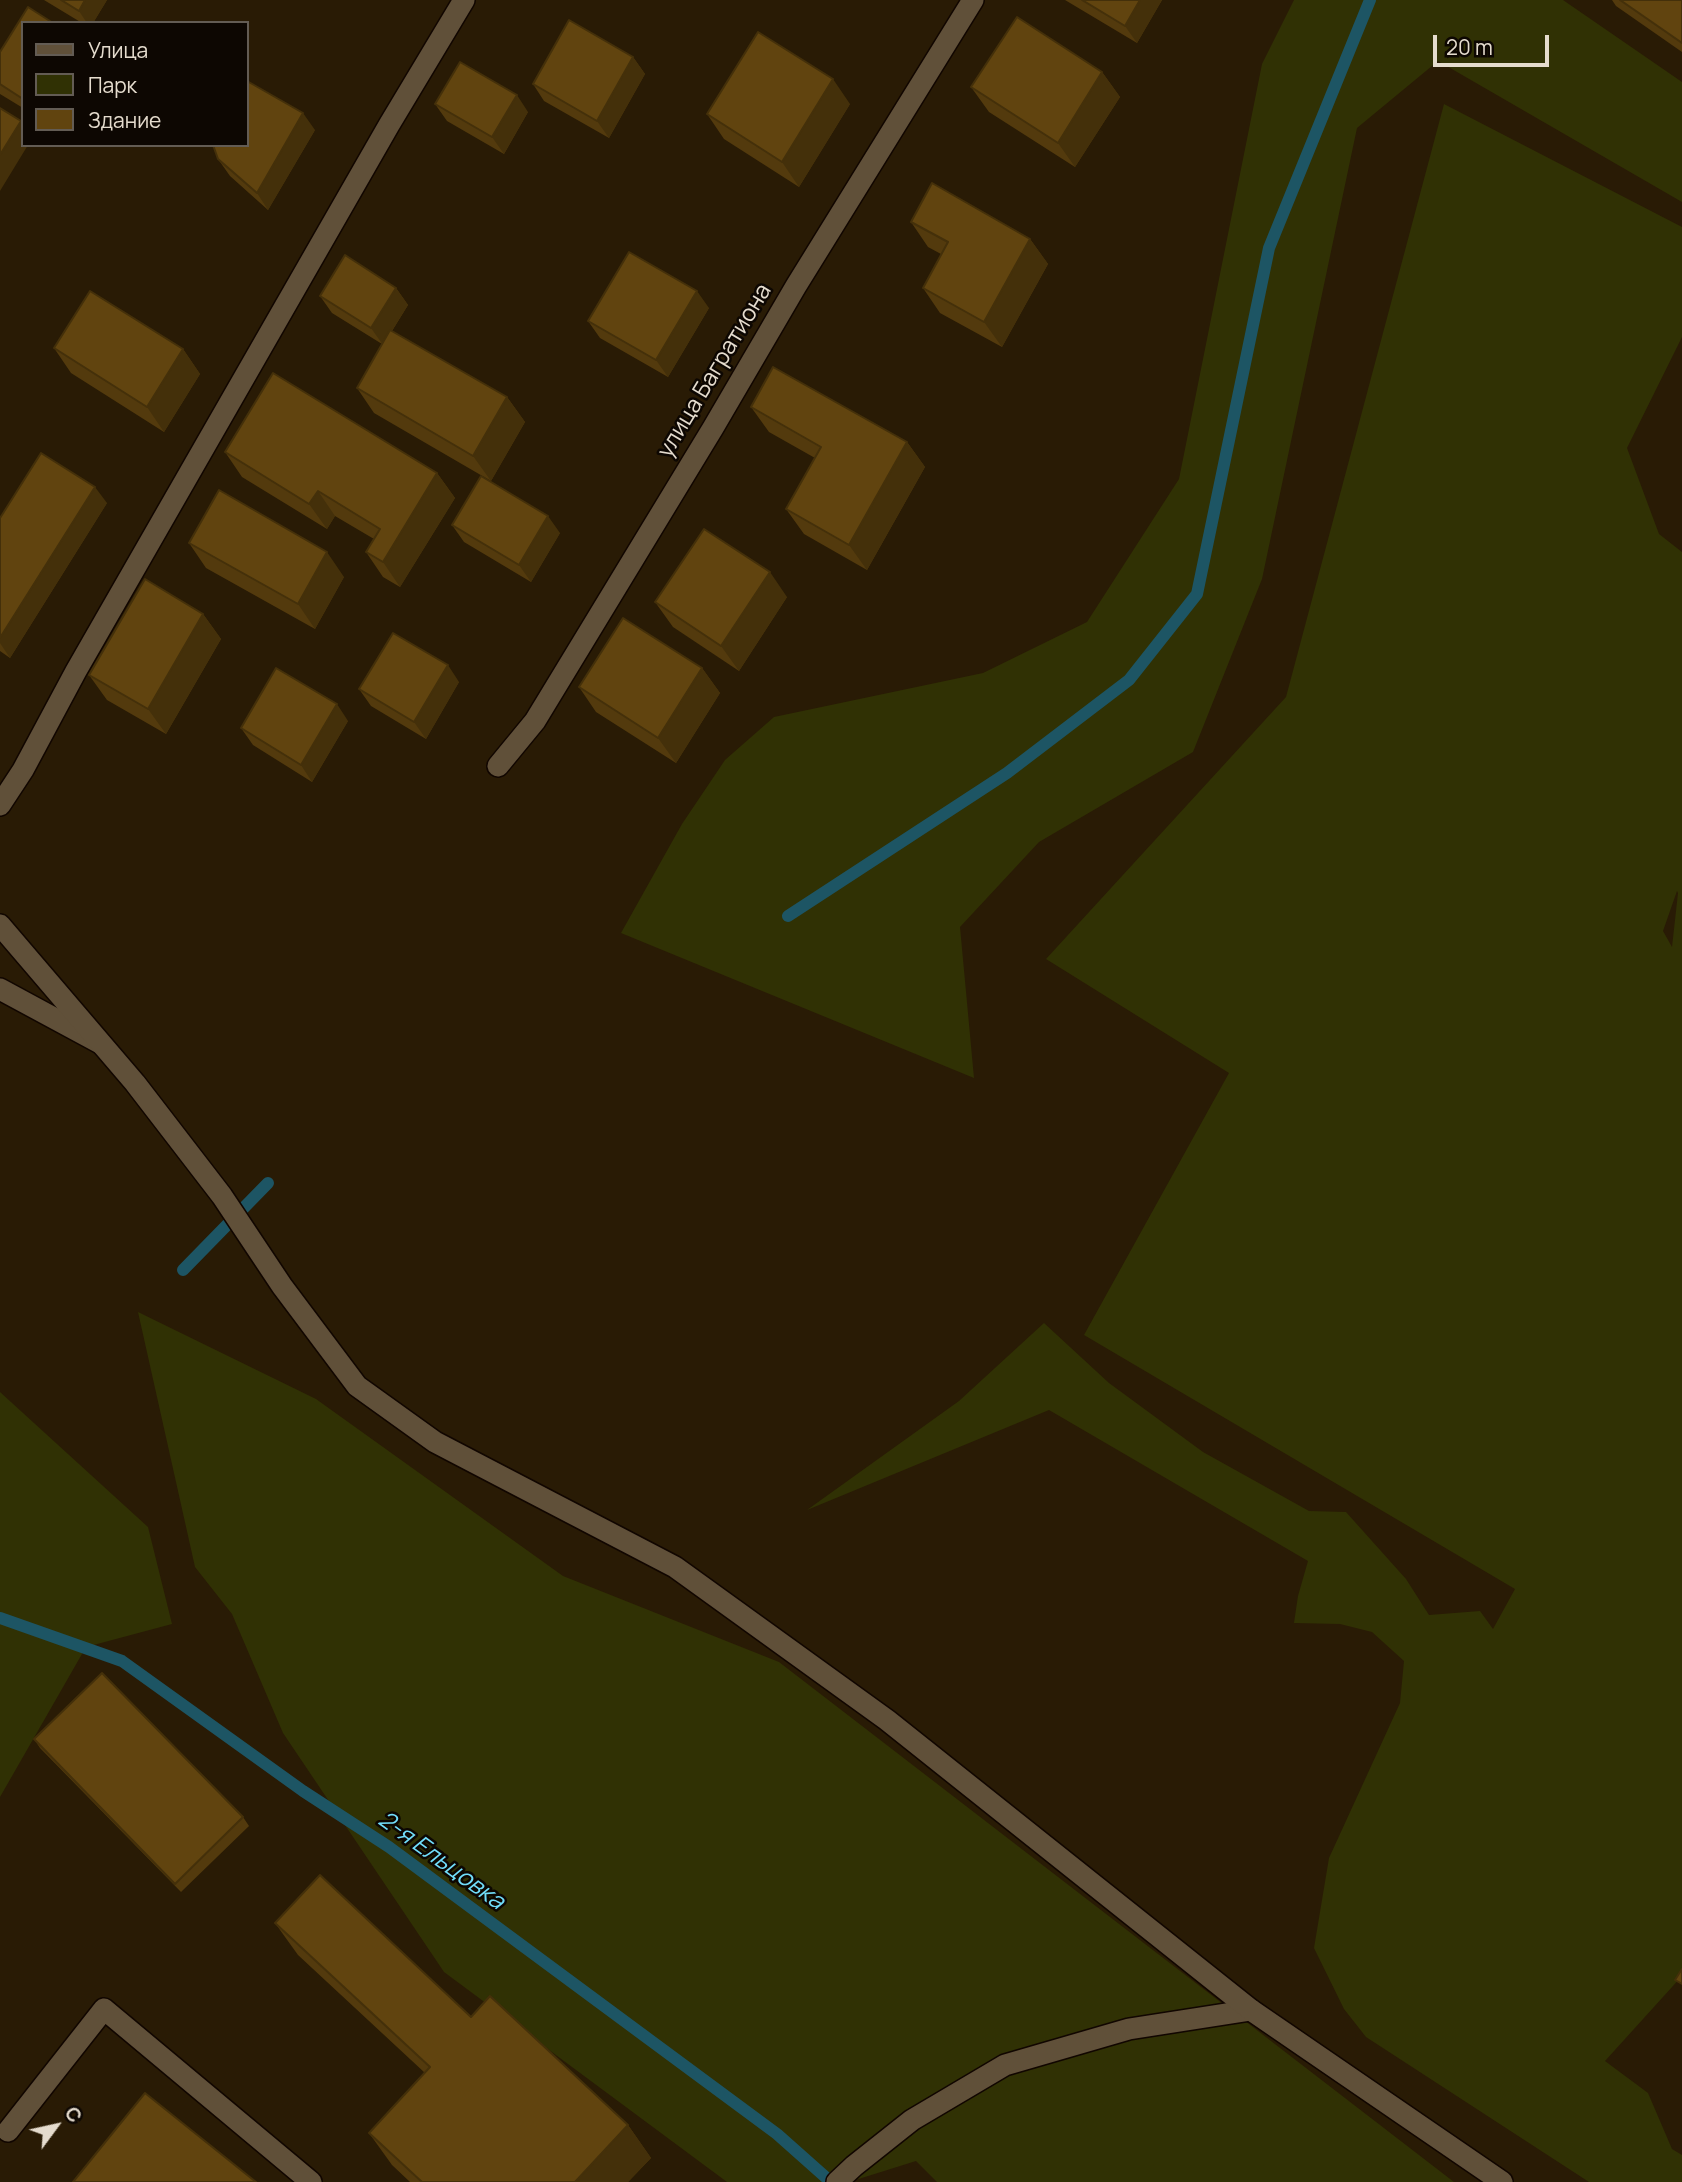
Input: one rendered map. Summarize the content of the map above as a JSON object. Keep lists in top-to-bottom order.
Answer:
{
  "streets": {
    "street": ["улица Багратиона"]
  },
  "water": ["2-я Ельцовка"],
  "legend": ["Улица", "Парк", "Здание"],
  "scale_bar": "20 m",
  "north": "top right"
}
